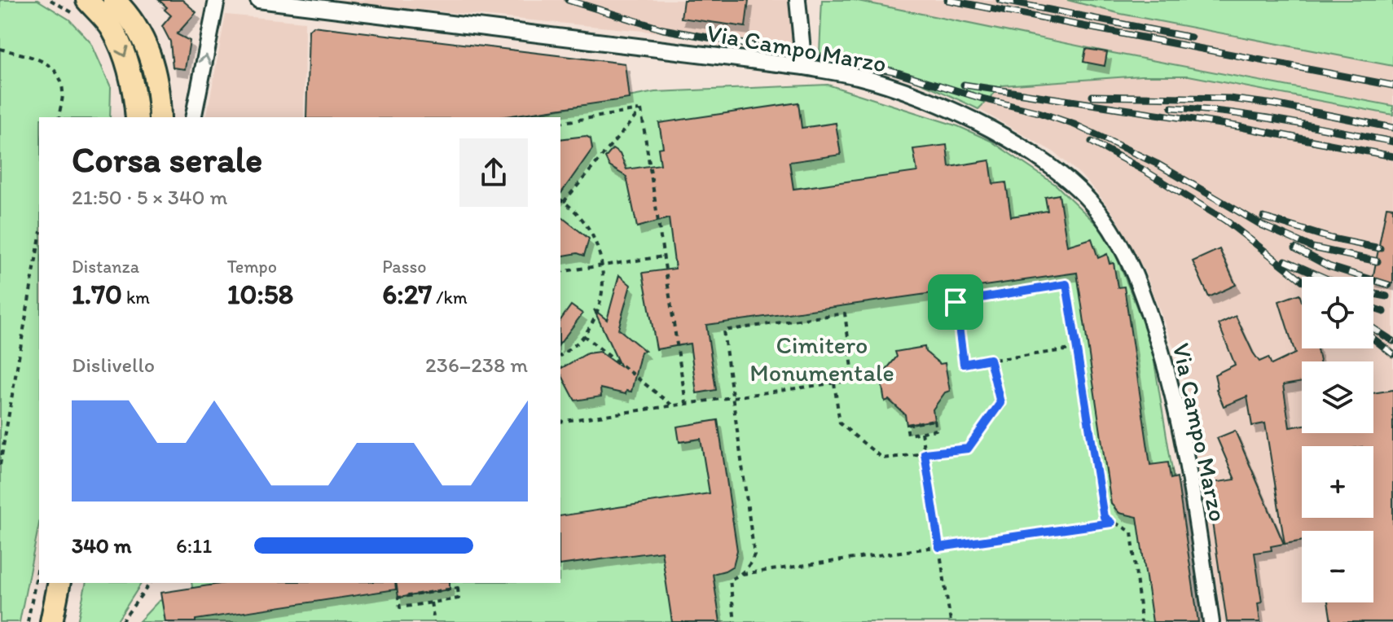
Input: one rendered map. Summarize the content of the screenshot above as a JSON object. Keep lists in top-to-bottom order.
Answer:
{
  "streets": {
    "street": ["Via Campo Marzo"]
  },
  "parks": ["Cimitero Monumentale"],
  "page": {
    "heading": ["Corsa serale", "21:50 · 5 × 340 m"],
    "stats": [
      ["Distanza", "1.70 km"],
      ["Tempo", "10:58"],
      ["Passo", "6:27 /km"]
    ],
    "map_buttons": ["+", "−"],
    "chart": ["Dislivello", "236–238 m"],
    "list": [
      {
        "name": "340 m",
        "note": "6:11"
      }
    ]
  }
}
